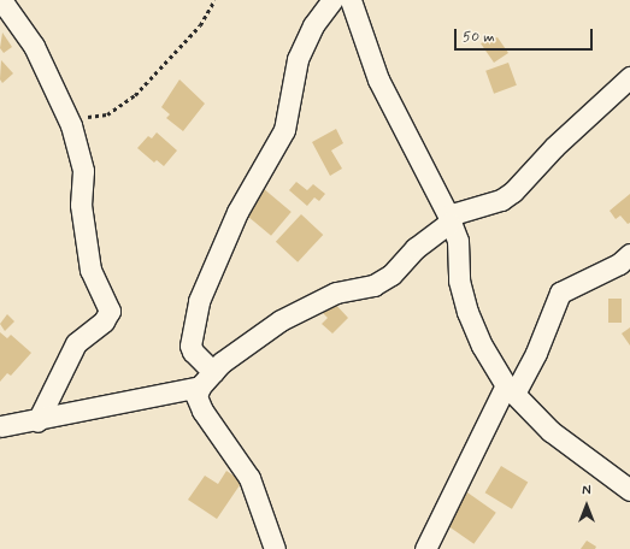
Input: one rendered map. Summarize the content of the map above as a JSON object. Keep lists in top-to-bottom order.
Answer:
{
  "scale_bar": "50 m",
  "north": "top"
}
